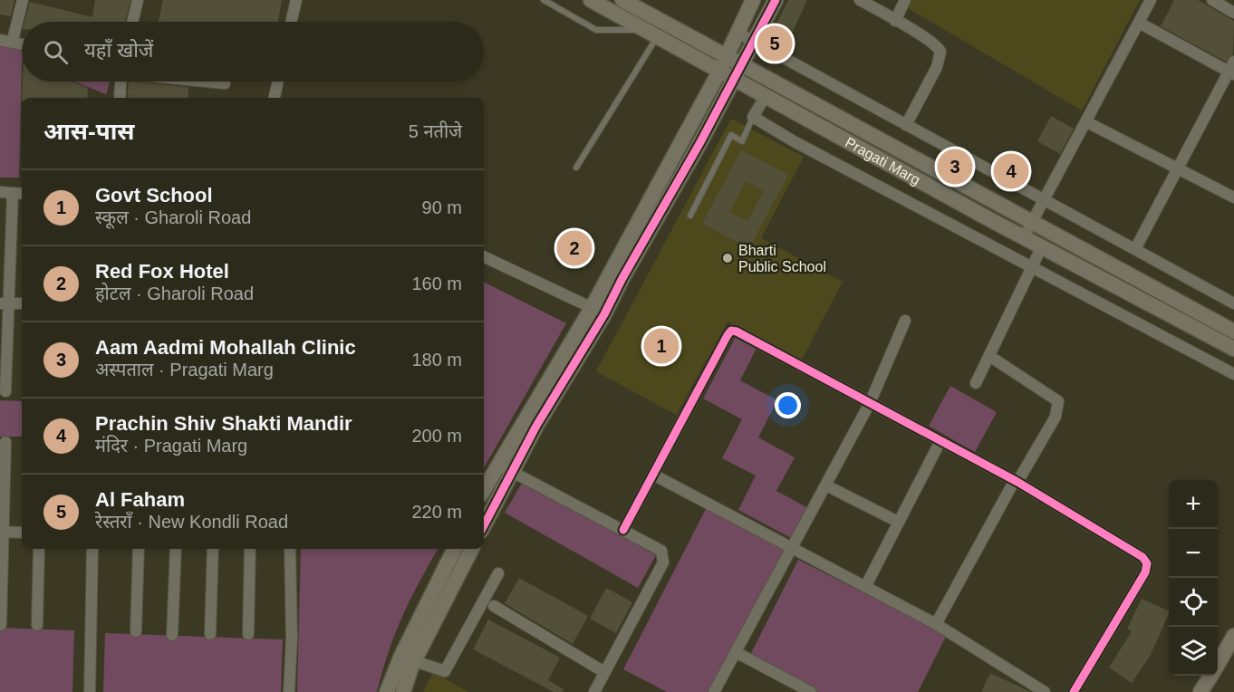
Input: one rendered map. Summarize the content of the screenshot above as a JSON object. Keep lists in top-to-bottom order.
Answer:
{
  "streets": {
    "main road": ["Pragati Marg"]
  },
  "places": ["Bharti Public School"],
  "page": {
    "search": "यहाँ खोजें",
    "pins": [
      "5",
      "3",
      "4",
      "2",
      "1"
    ],
    "heading": ["आस-पास", "5 नतीजे"],
    "list": [
      {
        "mark": "1",
        "name": "Govt School",
        "note": "स्कूल · Gharoli Road",
        "value": "90 m"
      },
      {
        "mark": "2",
        "name": "Red Fox Hotel",
        "note": "होटल · Gharoli Road",
        "value": "160 m"
      },
      {
        "mark": "3",
        "name": "Aam Aadmi Mohallah Clinic",
        "note": "अस्पताल · Pragati Marg",
        "value": "180 m"
      },
      {
        "mark": "4",
        "name": "Prachin Shiv Shakti Mandir",
        "note": "मंदिर · Pragati Marg",
        "value": "200 m"
      },
      {
        "mark": "5",
        "name": "Al Faham",
        "note": "रेस्तराँ · New Kondli Road",
        "value": "220 m"
      }
    ],
    "map_buttons": ["+", "−"]
  }
}
